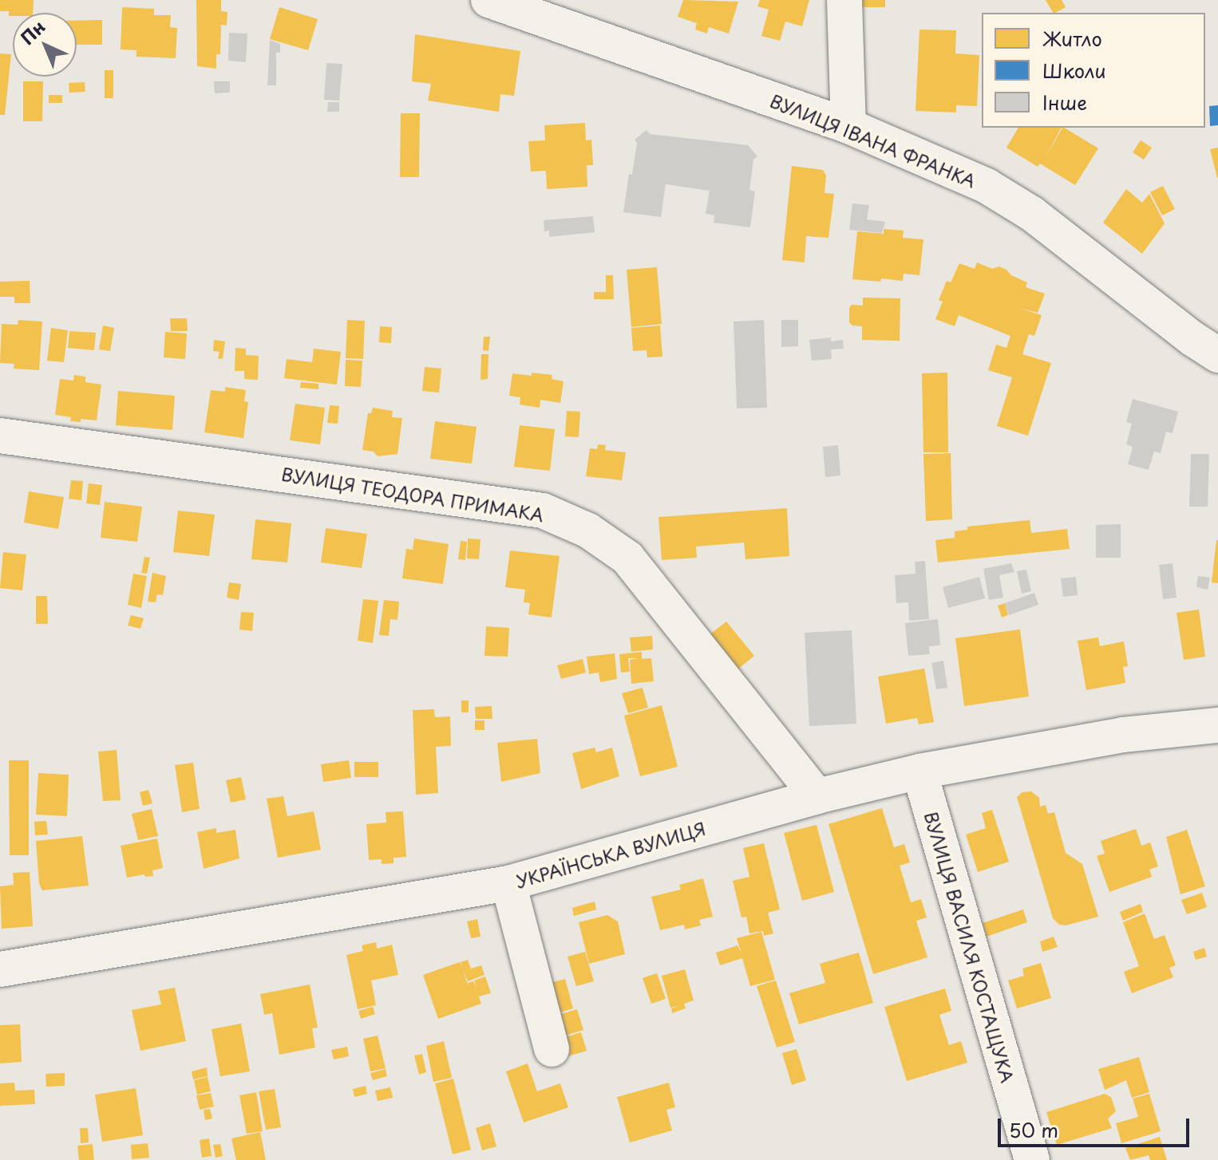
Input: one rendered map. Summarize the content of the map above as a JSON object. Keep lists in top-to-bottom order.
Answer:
{
  "streets": {
    "street": [
      "ВУЛИЦЯ ІВАНА ФРАНКА",
      "ВУЛИЦЯ ТЕОДОРА ПРИМАКА",
      "УКРАЇНСЬКА ВУЛИЦЯ",
      "ВУЛИЦЯ ВАСИЛЯ КОСТАЩУКА"
    ]
  },
  "crossings": [
    ["ВУЛИЦЯ ТЕОДОРА ПРИМАКА", "УКРАЇНСЬКА ВУЛИЦЯ"],
    ["УКРАЇНСЬКА ВУЛИЦЯ", "ВУЛИЦЯ ВАСИЛЯ КОСТАЩУКА"]
  ],
  "legend": ["Житло", "Школи", "Інше"],
  "scale_bar": "50 m",
  "north": "top left"
}
